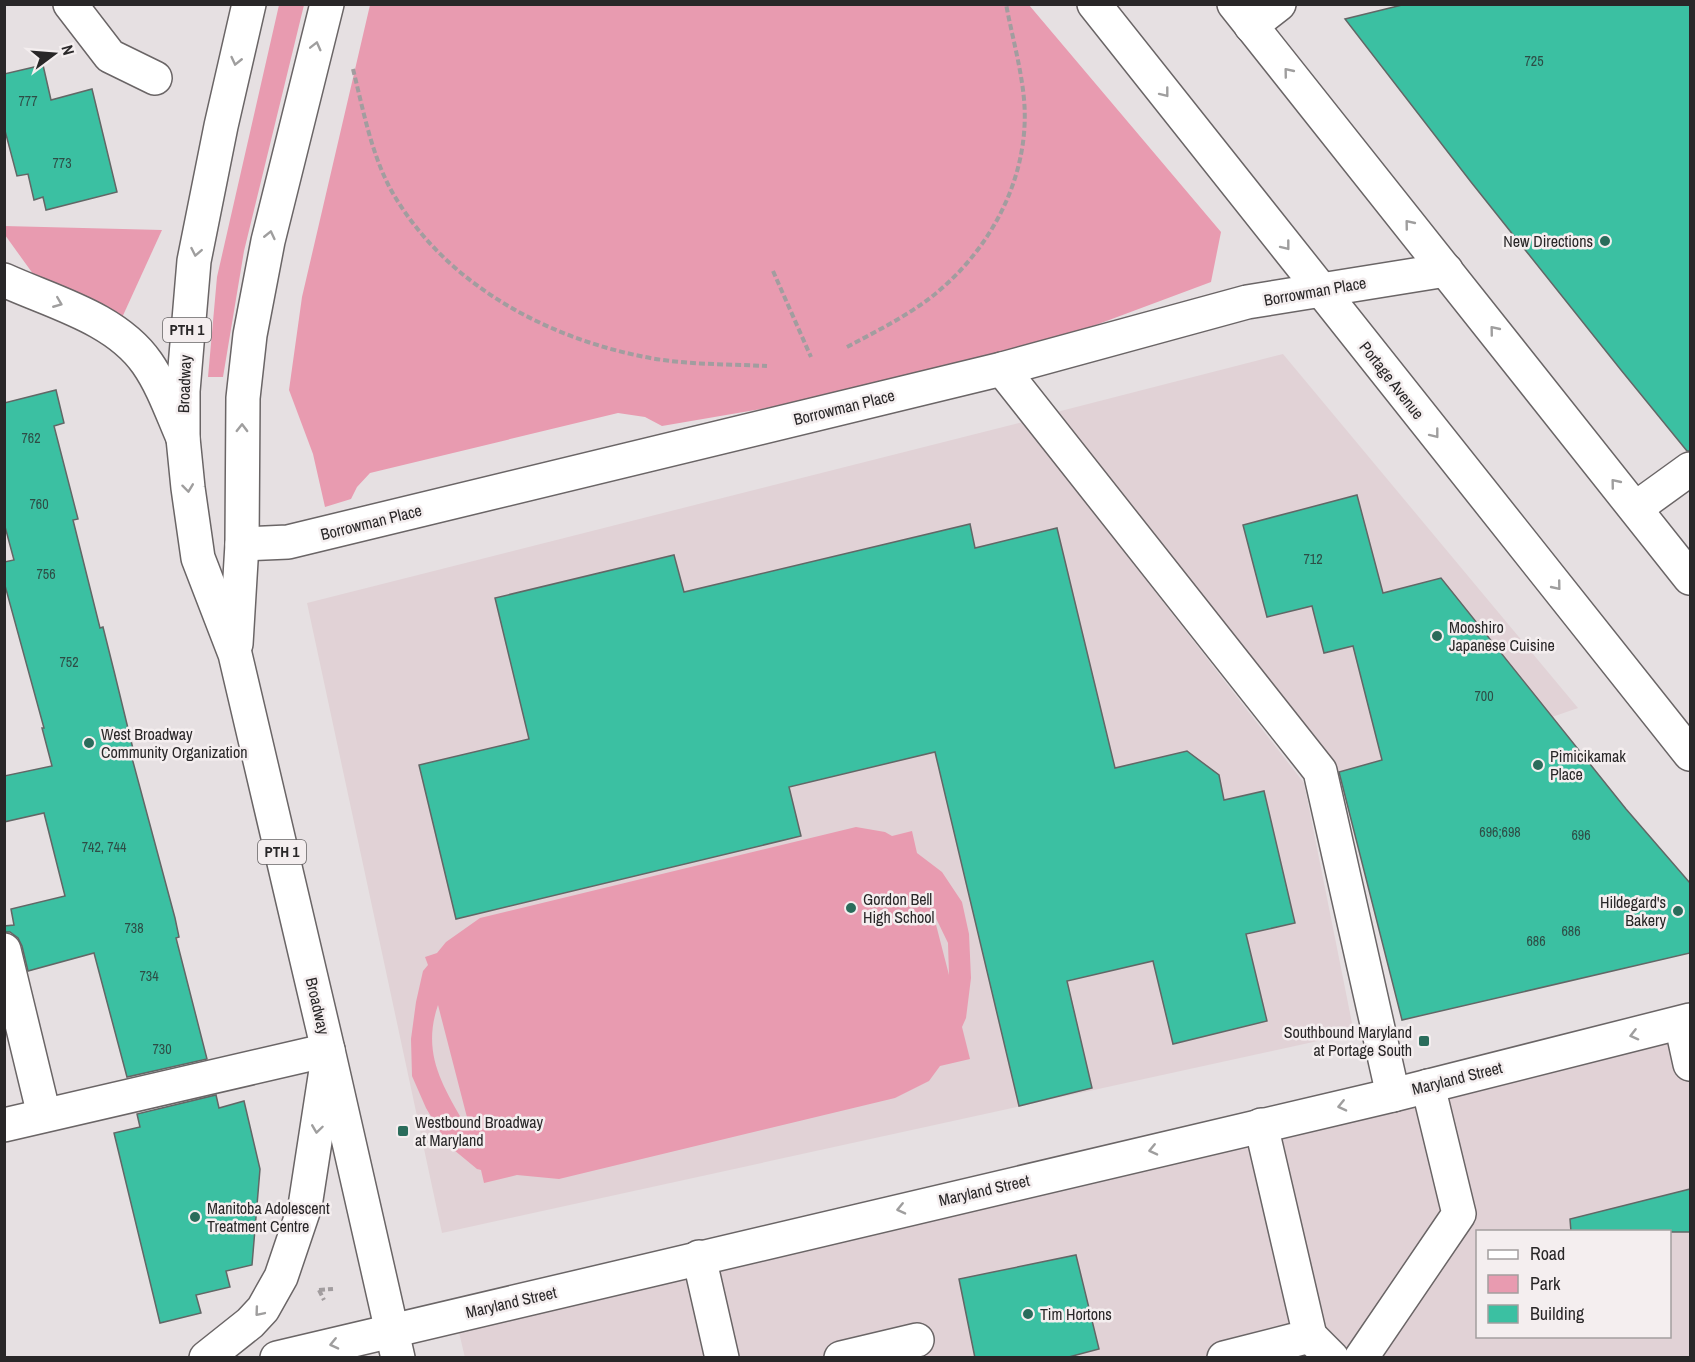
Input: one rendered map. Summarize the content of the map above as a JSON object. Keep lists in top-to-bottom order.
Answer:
{
  "streets": {
    "main road": [
      "Borrowman Place",
      "PTH 1",
      "Portage Avenue",
      "Broadway",
      "Maryland Street"
    ]
  },
  "crossings": [
    ["Borrowman Place", "Portage Avenue"],
    ["Borrowman Place", "Broadway"],
    ["Broadway", "Maryland Street"]
  ],
  "one_way": ["Maryland Street"],
  "places": {
    "other": [
      "New Directions",
      "Mooshiro Japanese Cuisine",
      "West Broadway Community Organization",
      "Pimicikamak Place",
      "Gordon Bell High School",
      "Hildegard's Bakery",
      "Manitoba Adolescent Treatment Centre",
      "Tim Hortons"
    ],
    "transit": ["Southbound Maryland at Portage South", "Westbound Broadway at Maryland"]
  },
  "house_numbers": [
    "725",
    "777",
    "773",
    "762",
    "760",
    "712",
    "756",
    "752",
    "700",
    "696;698",
    "696",
    "742, 744",
    "738",
    "686",
    "686",
    "734",
    "730"
  ],
  "legend": ["Road", "Park", "Building"],
  "north": "right"
}
